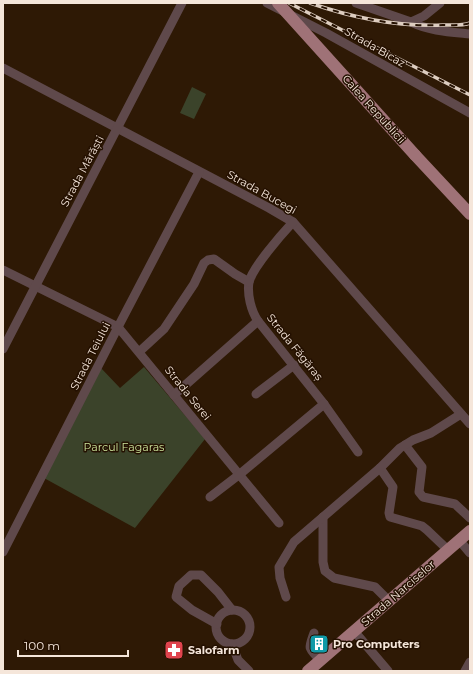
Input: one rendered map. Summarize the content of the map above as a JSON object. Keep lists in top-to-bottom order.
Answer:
{
  "streets": {
    "main road": ["Calea Republicii", "Strada Narciselor"],
    "street": [
      "Strada Bicaz",
      "Strada Mărăști",
      "Strada Bucegi",
      "Strada Făgăraș",
      "Strada Teiului",
      "Strada Serei"
    ]
  },
  "crossings": [
    ["Strada Mărăști", "Strada Bucegi"],
    ["Strada Bucegi", "Strada Făgăraș"],
    ["Strada Bucegi", "Strada Teiului"],
    ["Strada Teiului", "Strada Serei"]
  ],
  "parks": ["Parcul Fagaras"],
  "places": {
    "building": ["Pro Computers"],
    "pharmacy": ["Salofarm"]
  },
  "scale_bar": "100 m"
}
